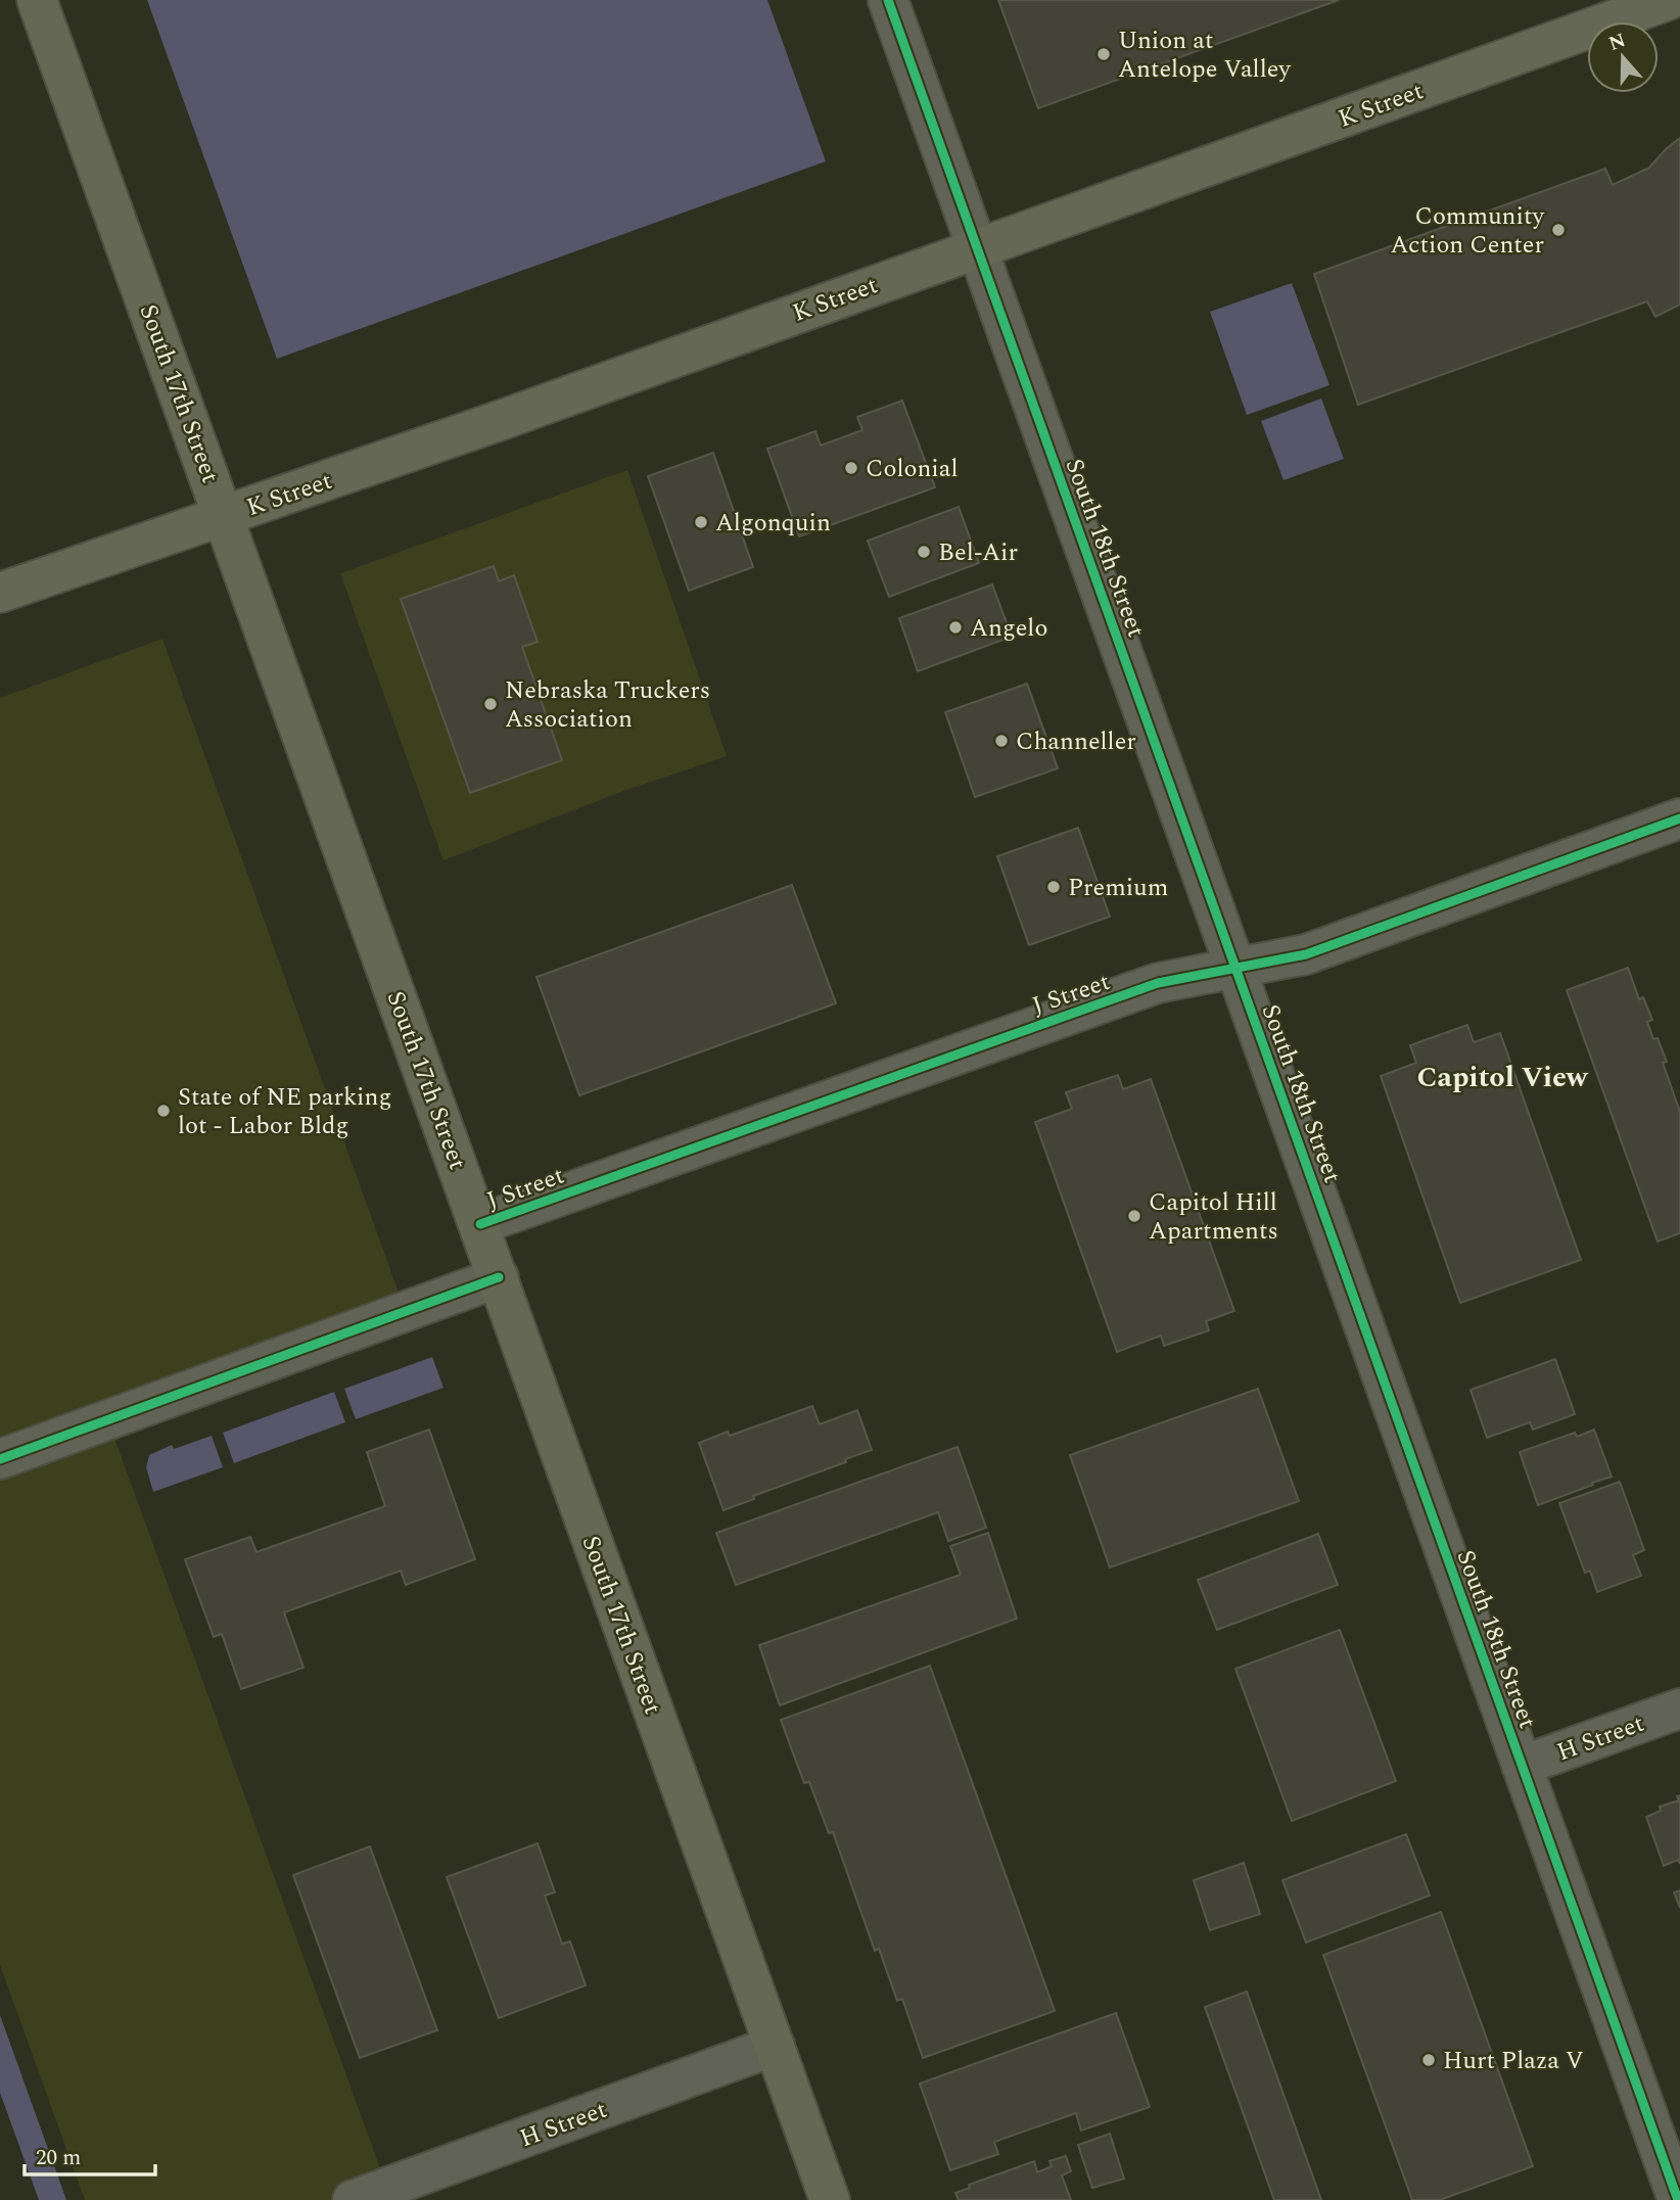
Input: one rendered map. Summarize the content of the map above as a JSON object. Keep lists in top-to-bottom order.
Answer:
{
  "streets": {
    "main road": ["K Street", "South 17th Street"],
    "street": ["South 18th Street", "J Street", "H Street"]
  },
  "crossings": [
    ["K Street", "South 17th Street"],
    ["K Street", "South 18th Street"],
    ["South 17th Street", "J Street"],
    ["South 17th Street", "H Street"],
    ["South 18th Street", "J Street"],
    ["South 18th Street", "H Street"]
  ],
  "districts": ["Capitol View"],
  "places": [
    "Union at Antelope Valley",
    "Community Action Center",
    "Colonial",
    "Algonquin",
    "Bel-Air",
    "Angelo",
    "Nebraska Truckers Association",
    "Channeller",
    "Premium",
    "State of NE parking lot - Labor Bldg",
    "Capitol Hill Apartments",
    "Hurt Plaza V"
  ],
  "scale_bar": "20 m",
  "north": "top"
}
